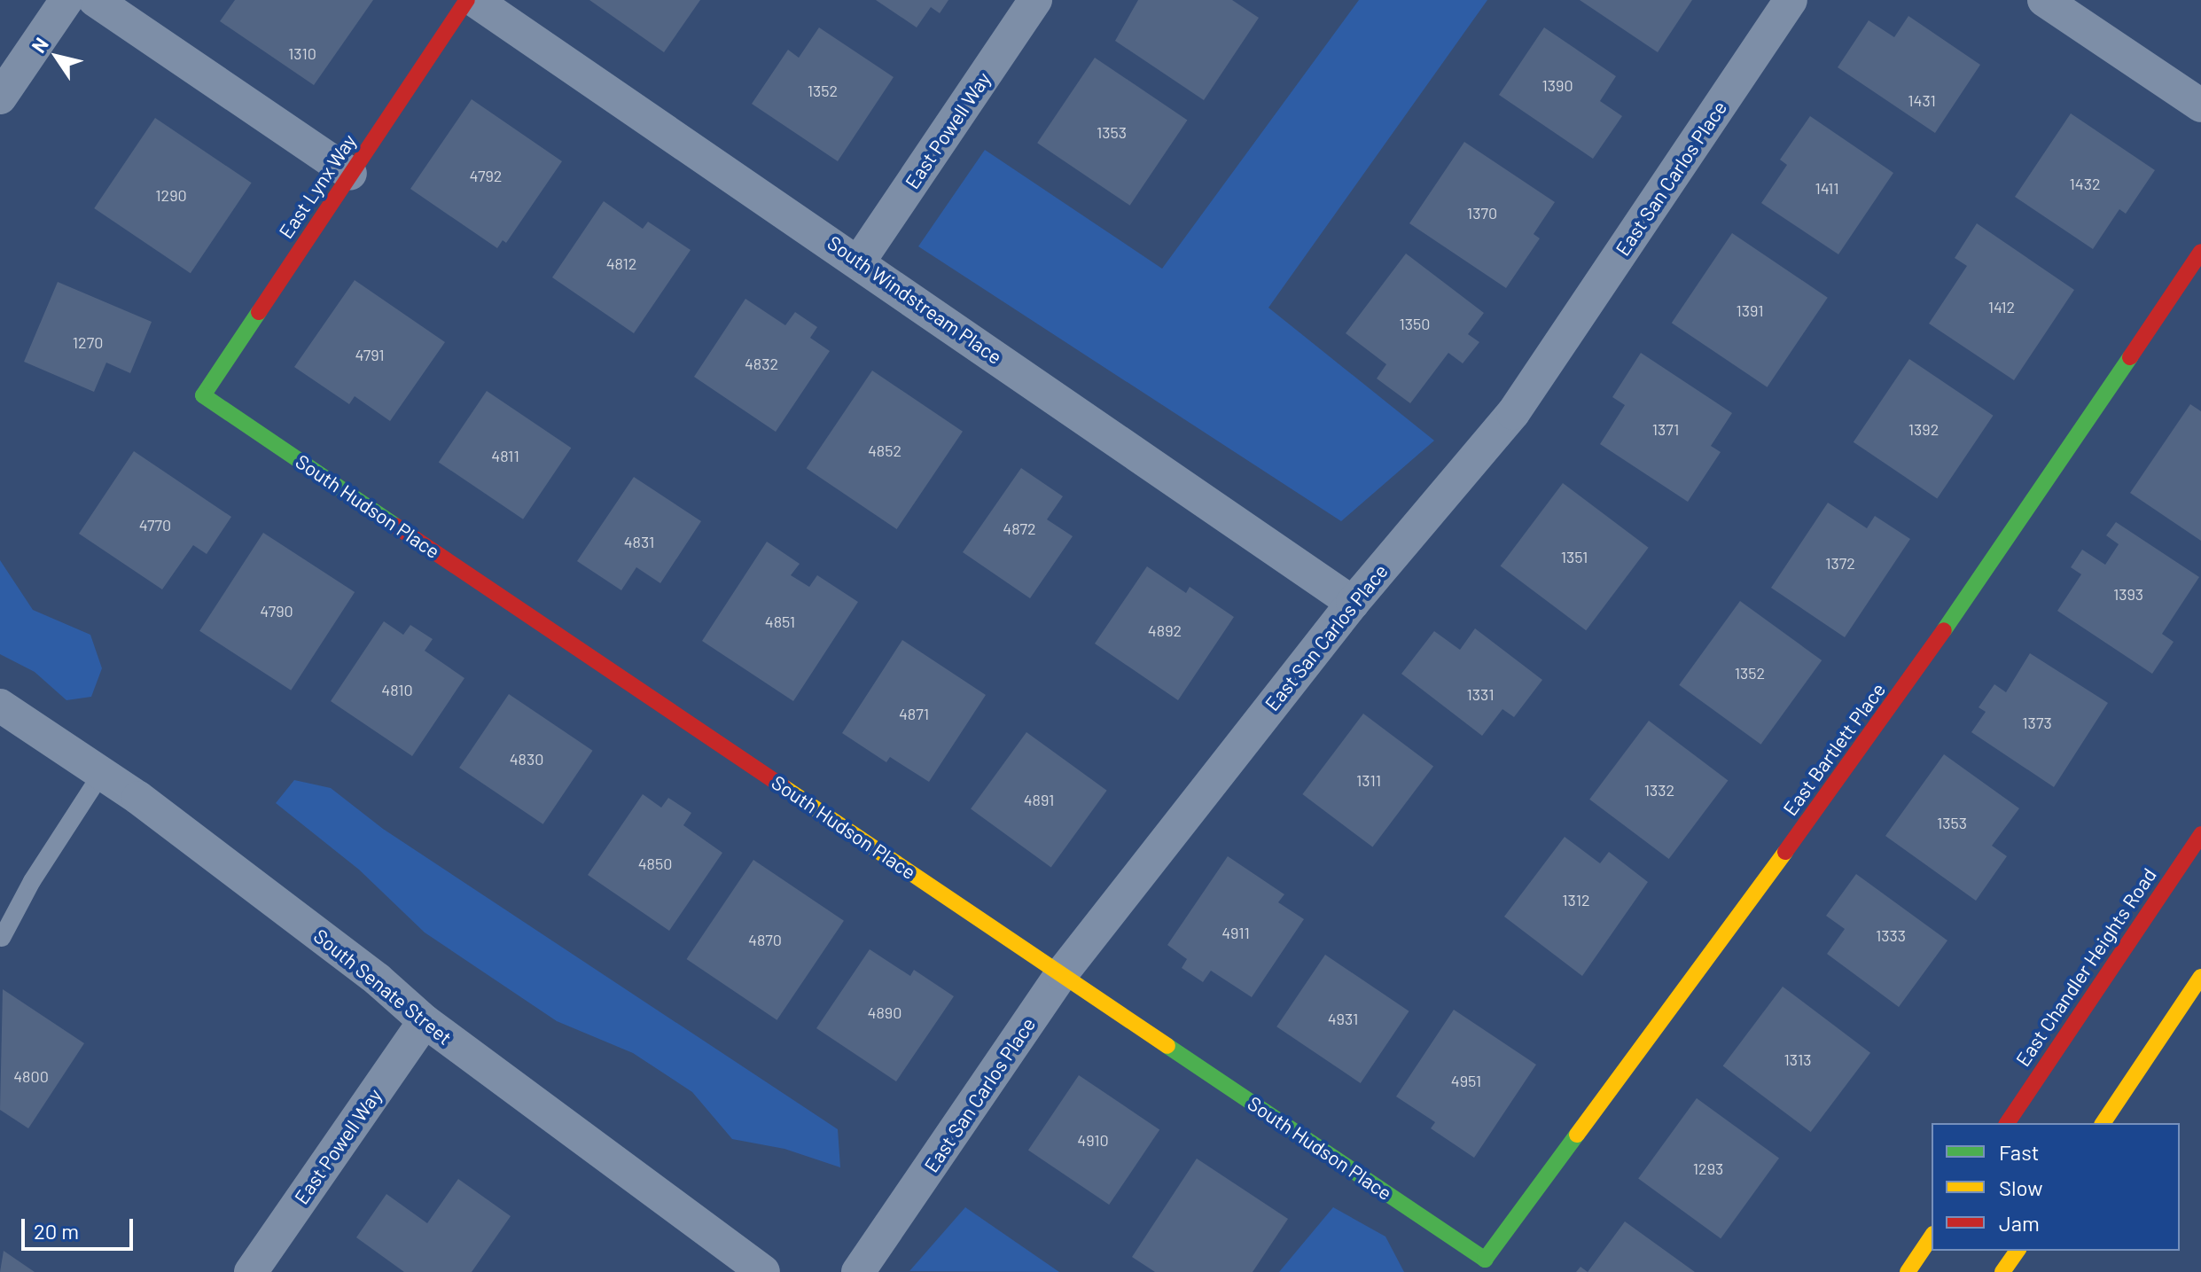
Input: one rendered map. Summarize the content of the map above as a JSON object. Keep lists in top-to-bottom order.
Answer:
{
  "streets": {
    "street": [
      "East Powell Way",
      "East San Carlos Place",
      "East Lynx Way",
      "South Windstream Place",
      "South Hudson Place",
      "East Bartlett Place",
      "East Chandler Heights Road",
      "South Senate Street"
    ]
  },
  "crossings": [
    ["East Powell Way", "South Windstream Place"],
    ["East Powell Way", "South Senate Street"],
    ["East San Carlos Place", "South Windstream Place"],
    ["East San Carlos Place", "South Hudson Place"],
    ["East Lynx Way", "South Hudson Place"],
    ["South Hudson Place", "East Bartlett Place"]
  ],
  "house_numbers": [
    "1310",
    "1390",
    "1352",
    "1431",
    "1353",
    "4792",
    "1432",
    "1411",
    "1290",
    "1370",
    "4812",
    "1412",
    "1391",
    "1350",
    "1270",
    "4791",
    "4832",
    "1371",
    "1392",
    "4852",
    "4811",
    "4770",
    "4872",
    "4831",
    "1351",
    "1372",
    "1393",
    "4790",
    "4851",
    "4892",
    "1352",
    "4810",
    "1331",
    "4871",
    "1373",
    "4830",
    "1311",
    "1332",
    "4891",
    "1353",
    "4850",
    "1312",
    "4911",
    "1333",
    "4870",
    "4890",
    "4931",
    "1313",
    "4800",
    "4951",
    "4910",
    "1293"
  ],
  "legend": ["Fast", "Slow", "Jam"],
  "scale_bar": "20 m",
  "north": "top left"
}
